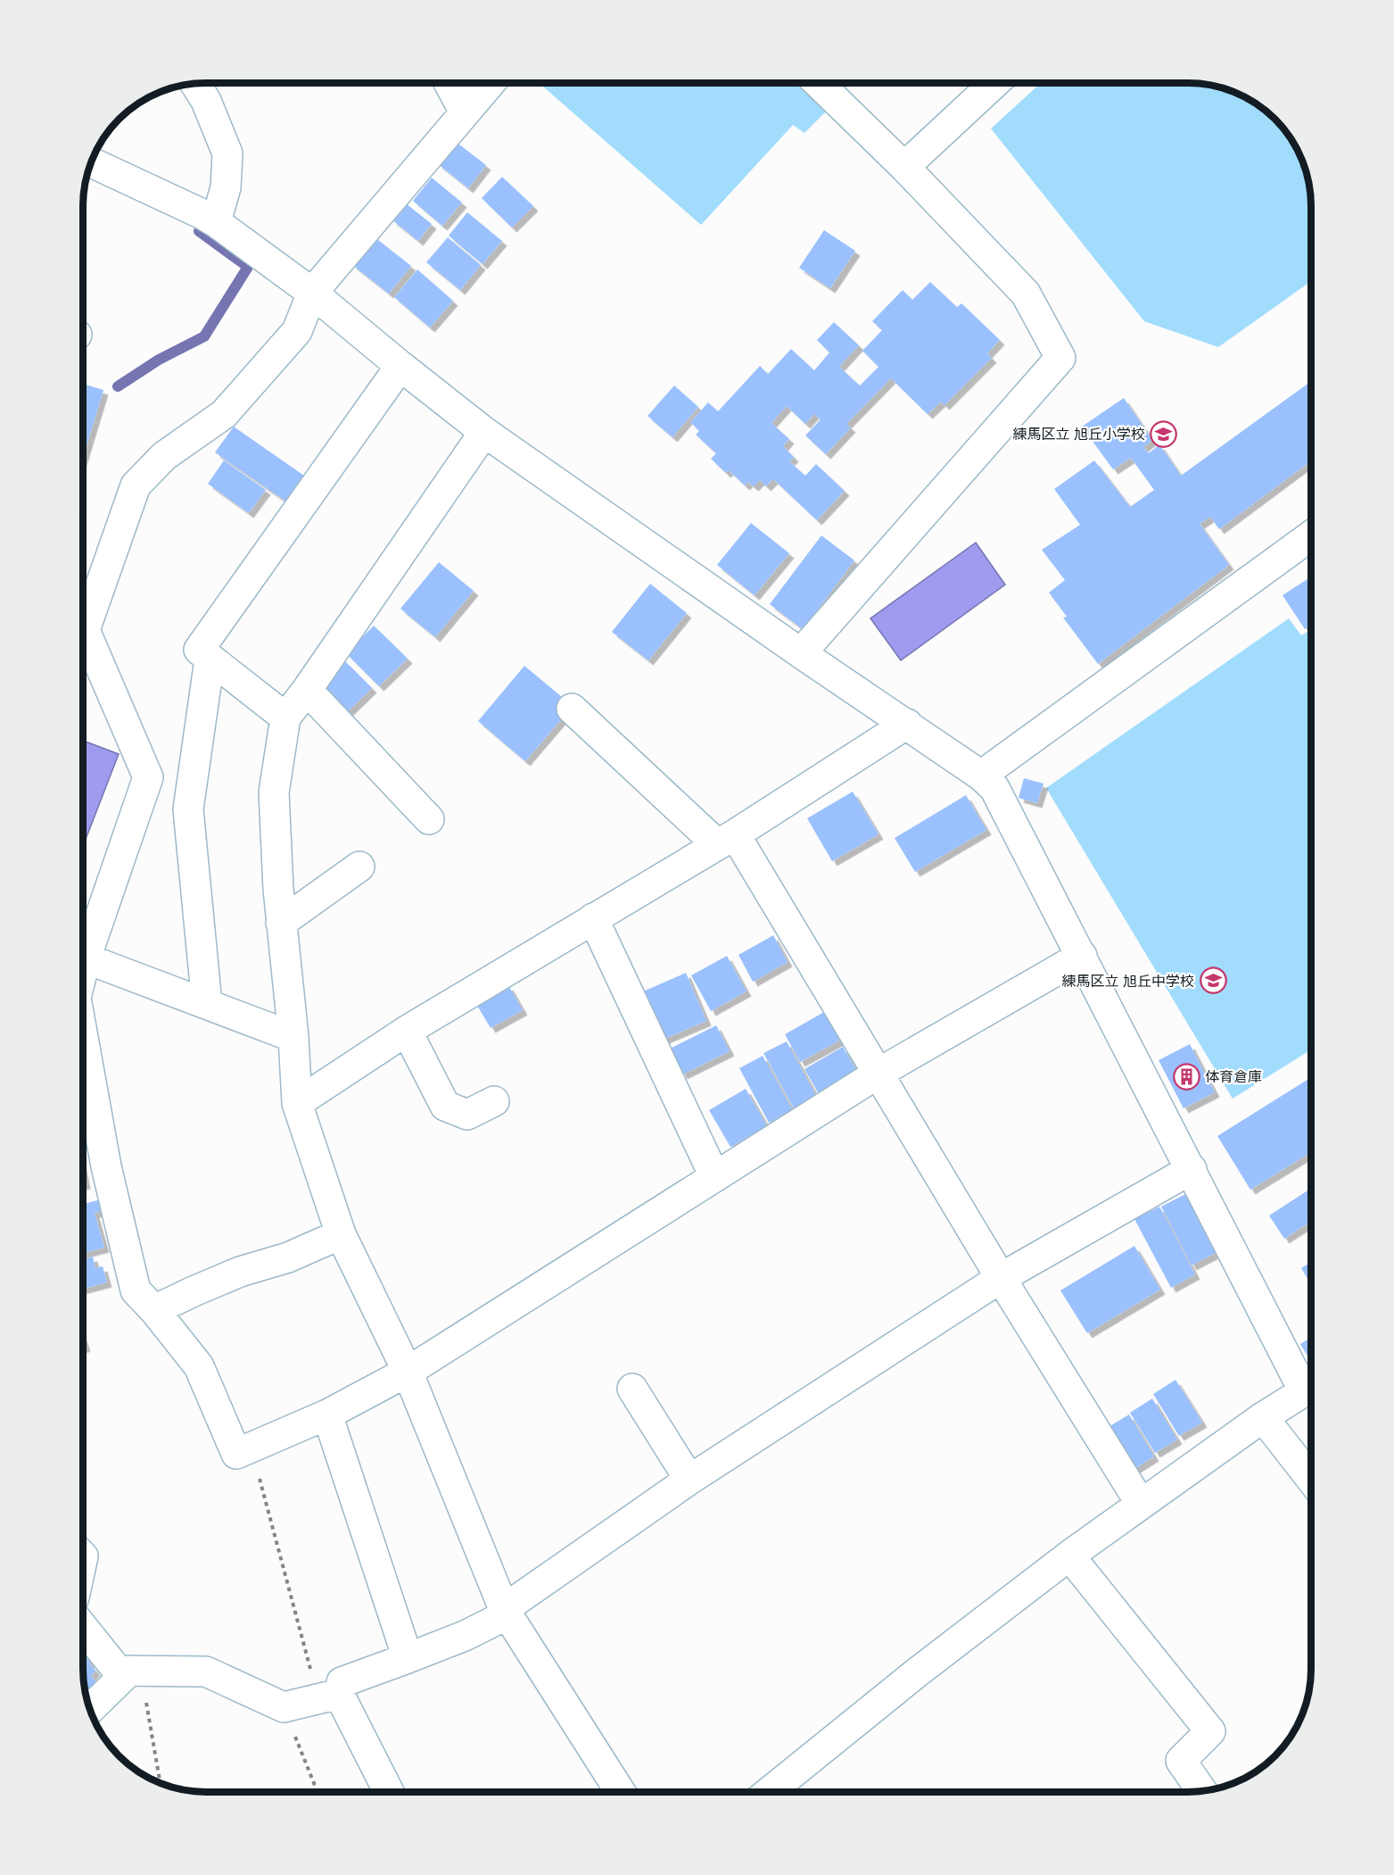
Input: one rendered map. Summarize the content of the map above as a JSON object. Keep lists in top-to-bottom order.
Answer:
{
  "places": {
    "school or university": ["練馬区立 旭丘小学校", "練馬区立 旭丘中学校"],
    "building": ["体育倉庫"]
  }
}
